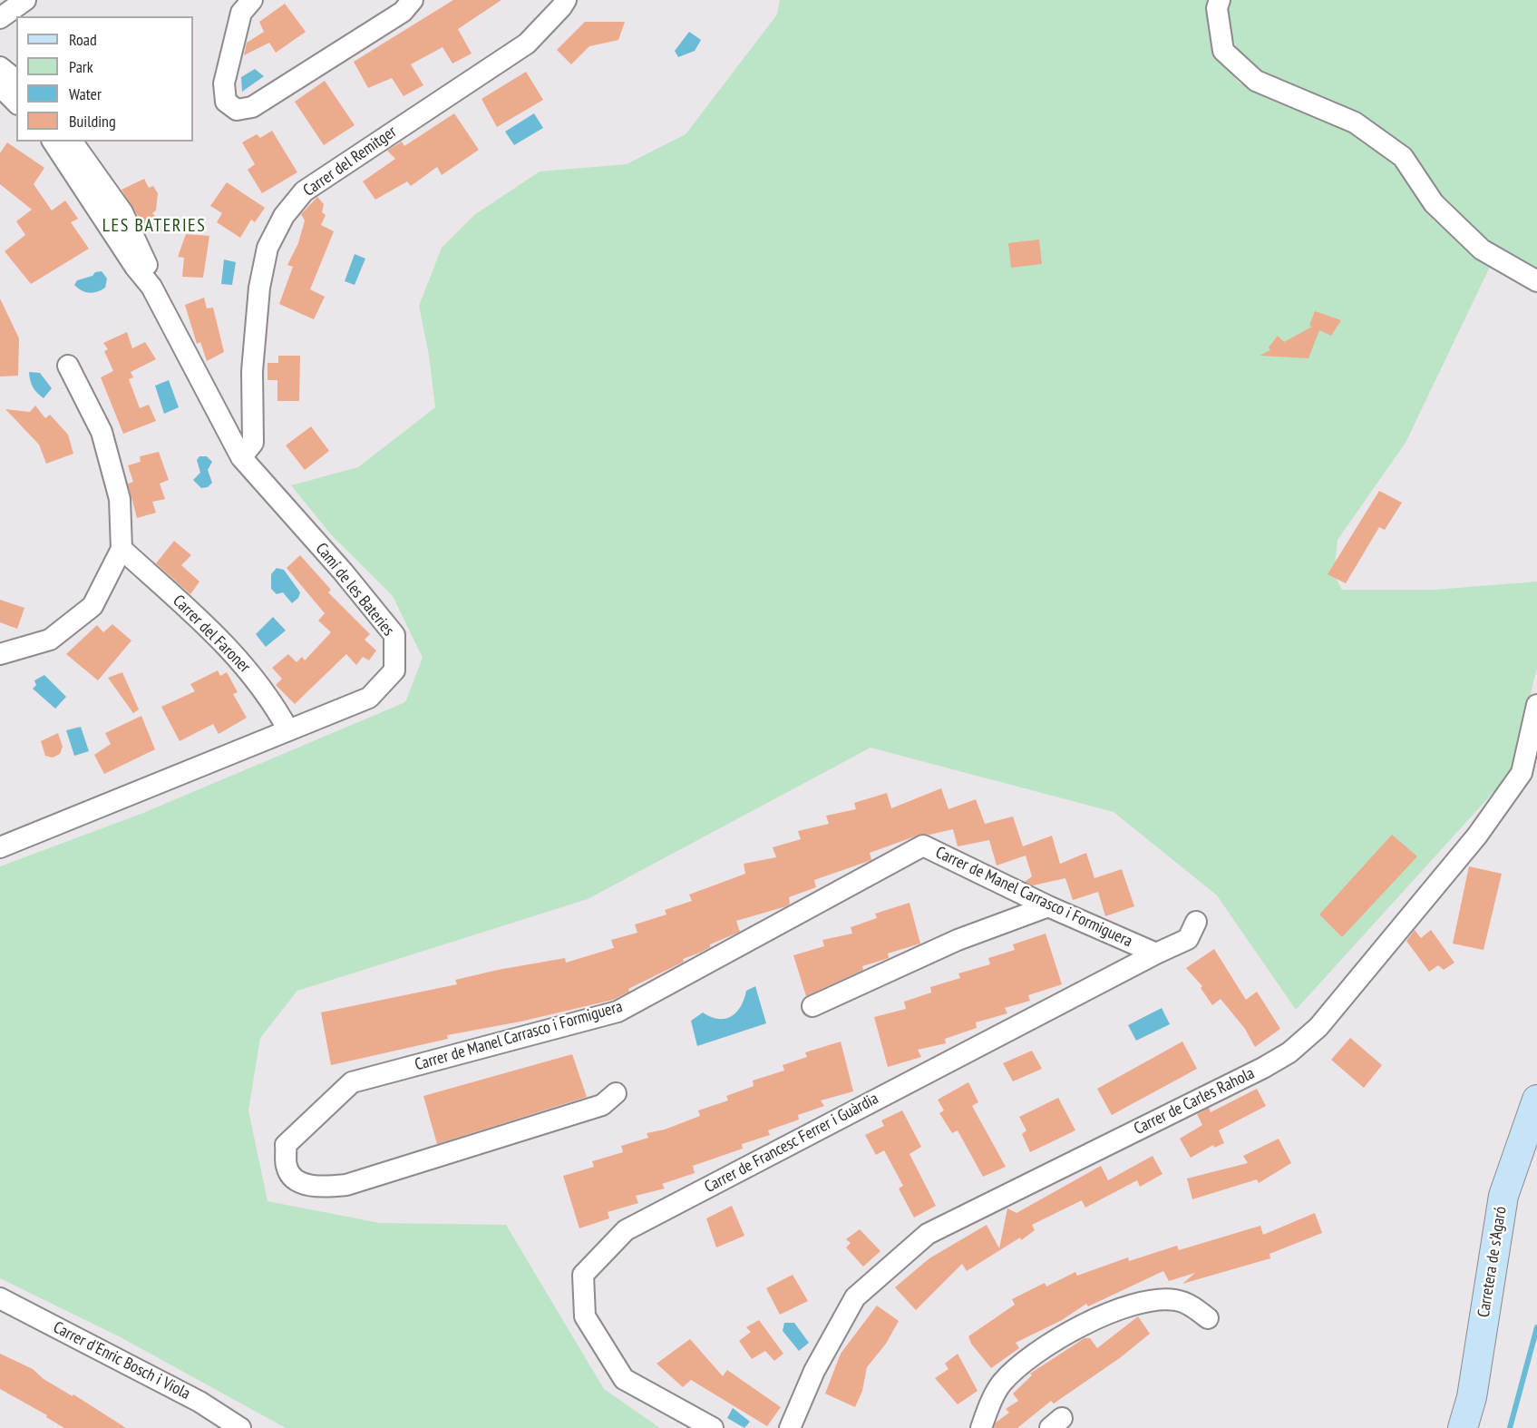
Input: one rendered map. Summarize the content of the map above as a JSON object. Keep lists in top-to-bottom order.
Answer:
{
  "streets": {
    "street": [
      "Carrer del Remitger",
      "Camí de les Bateries",
      "Carrer del Faroner",
      "Carrer de Manel Carrasco i Formiguera",
      "Carrer de Carles Rahola",
      "Carrer de Francesc Ferrer i Guàrdia",
      "Carretera de s'Agaró",
      "Carrer d'Enric Bosch i Viola"
    ]
  },
  "crossings": [
    ["Carrer del Remitger", "Camí de les Bateries"],
    ["Camí de les Bateries", "Carrer del Faroner"],
    ["Carrer de Manel Carrasco i Formiguera", "Carrer de Francesc Ferrer i Guàrdia"]
  ],
  "districts": ["LES BATERIES"],
  "legend": [
    "Road",
    "Park",
    "Water",
    "Building"
  ]
}
